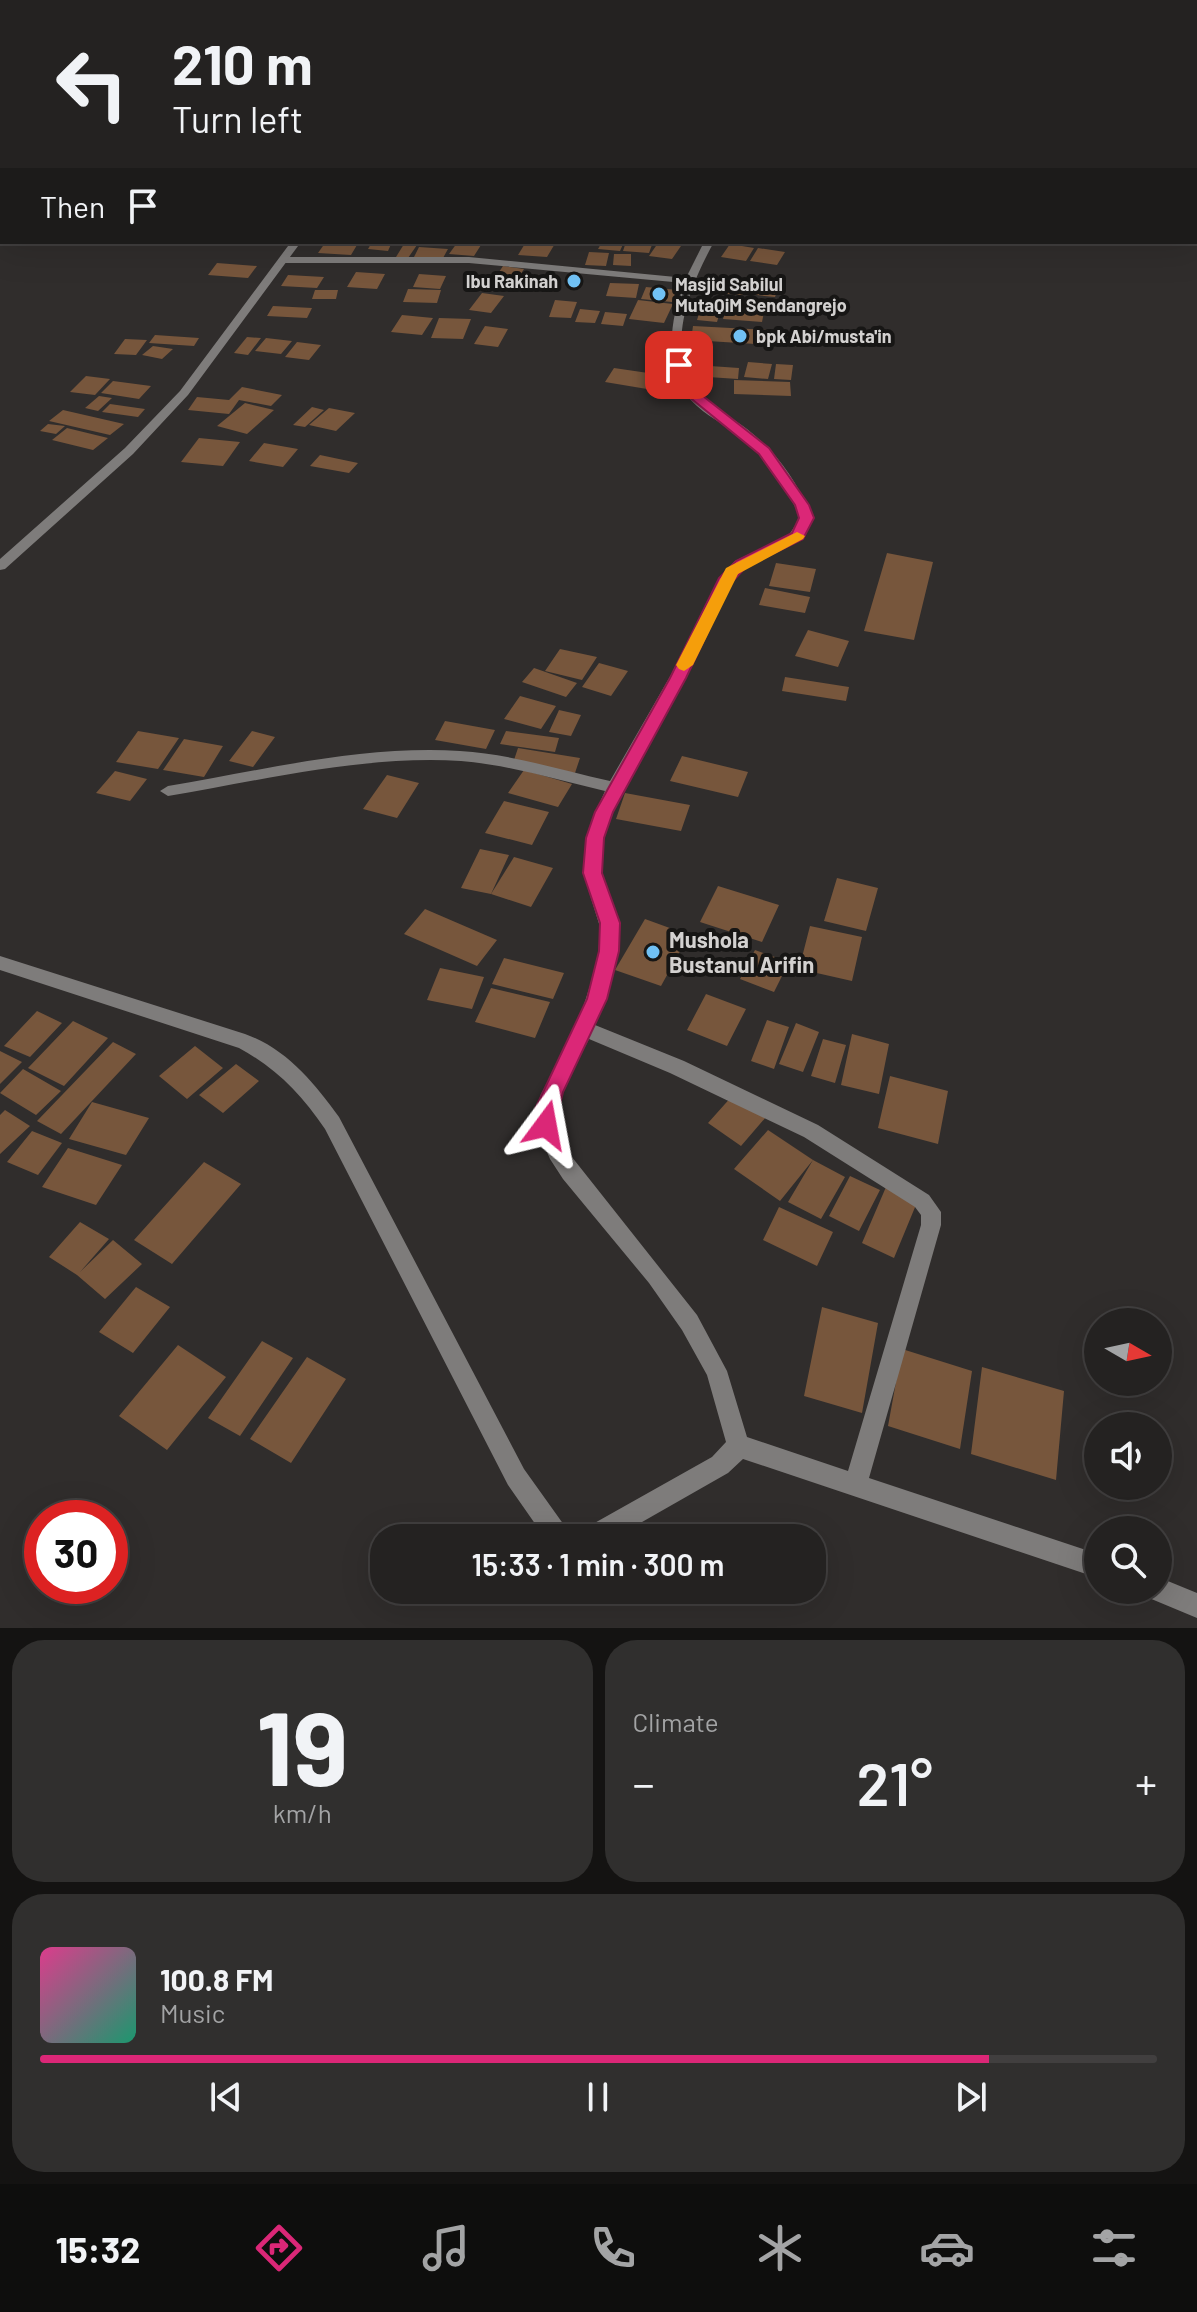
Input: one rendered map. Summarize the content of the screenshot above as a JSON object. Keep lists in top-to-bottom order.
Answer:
{
  "places": [
    "Ibu Rakinah",
    "Masjid Sabilul MutaQiM Sendangrejo",
    "bpk Abi/musta'in",
    "Mushola Bustanul Arifin"
  ],
  "north": "right",
  "page": {
    "turn": ["210 m", "Turn left"],
    "then": "Then",
    "limit": "30",
    "trip": "15:33 · 1 min · 300 m",
    "tile": [
      ["19", "km/h"],
      "Climate"
    ],
    "heat": ["−", "21°", "+"],
    "song": ["100.8 FM", "Music"],
    "tabs": "15:32"
  }
}
